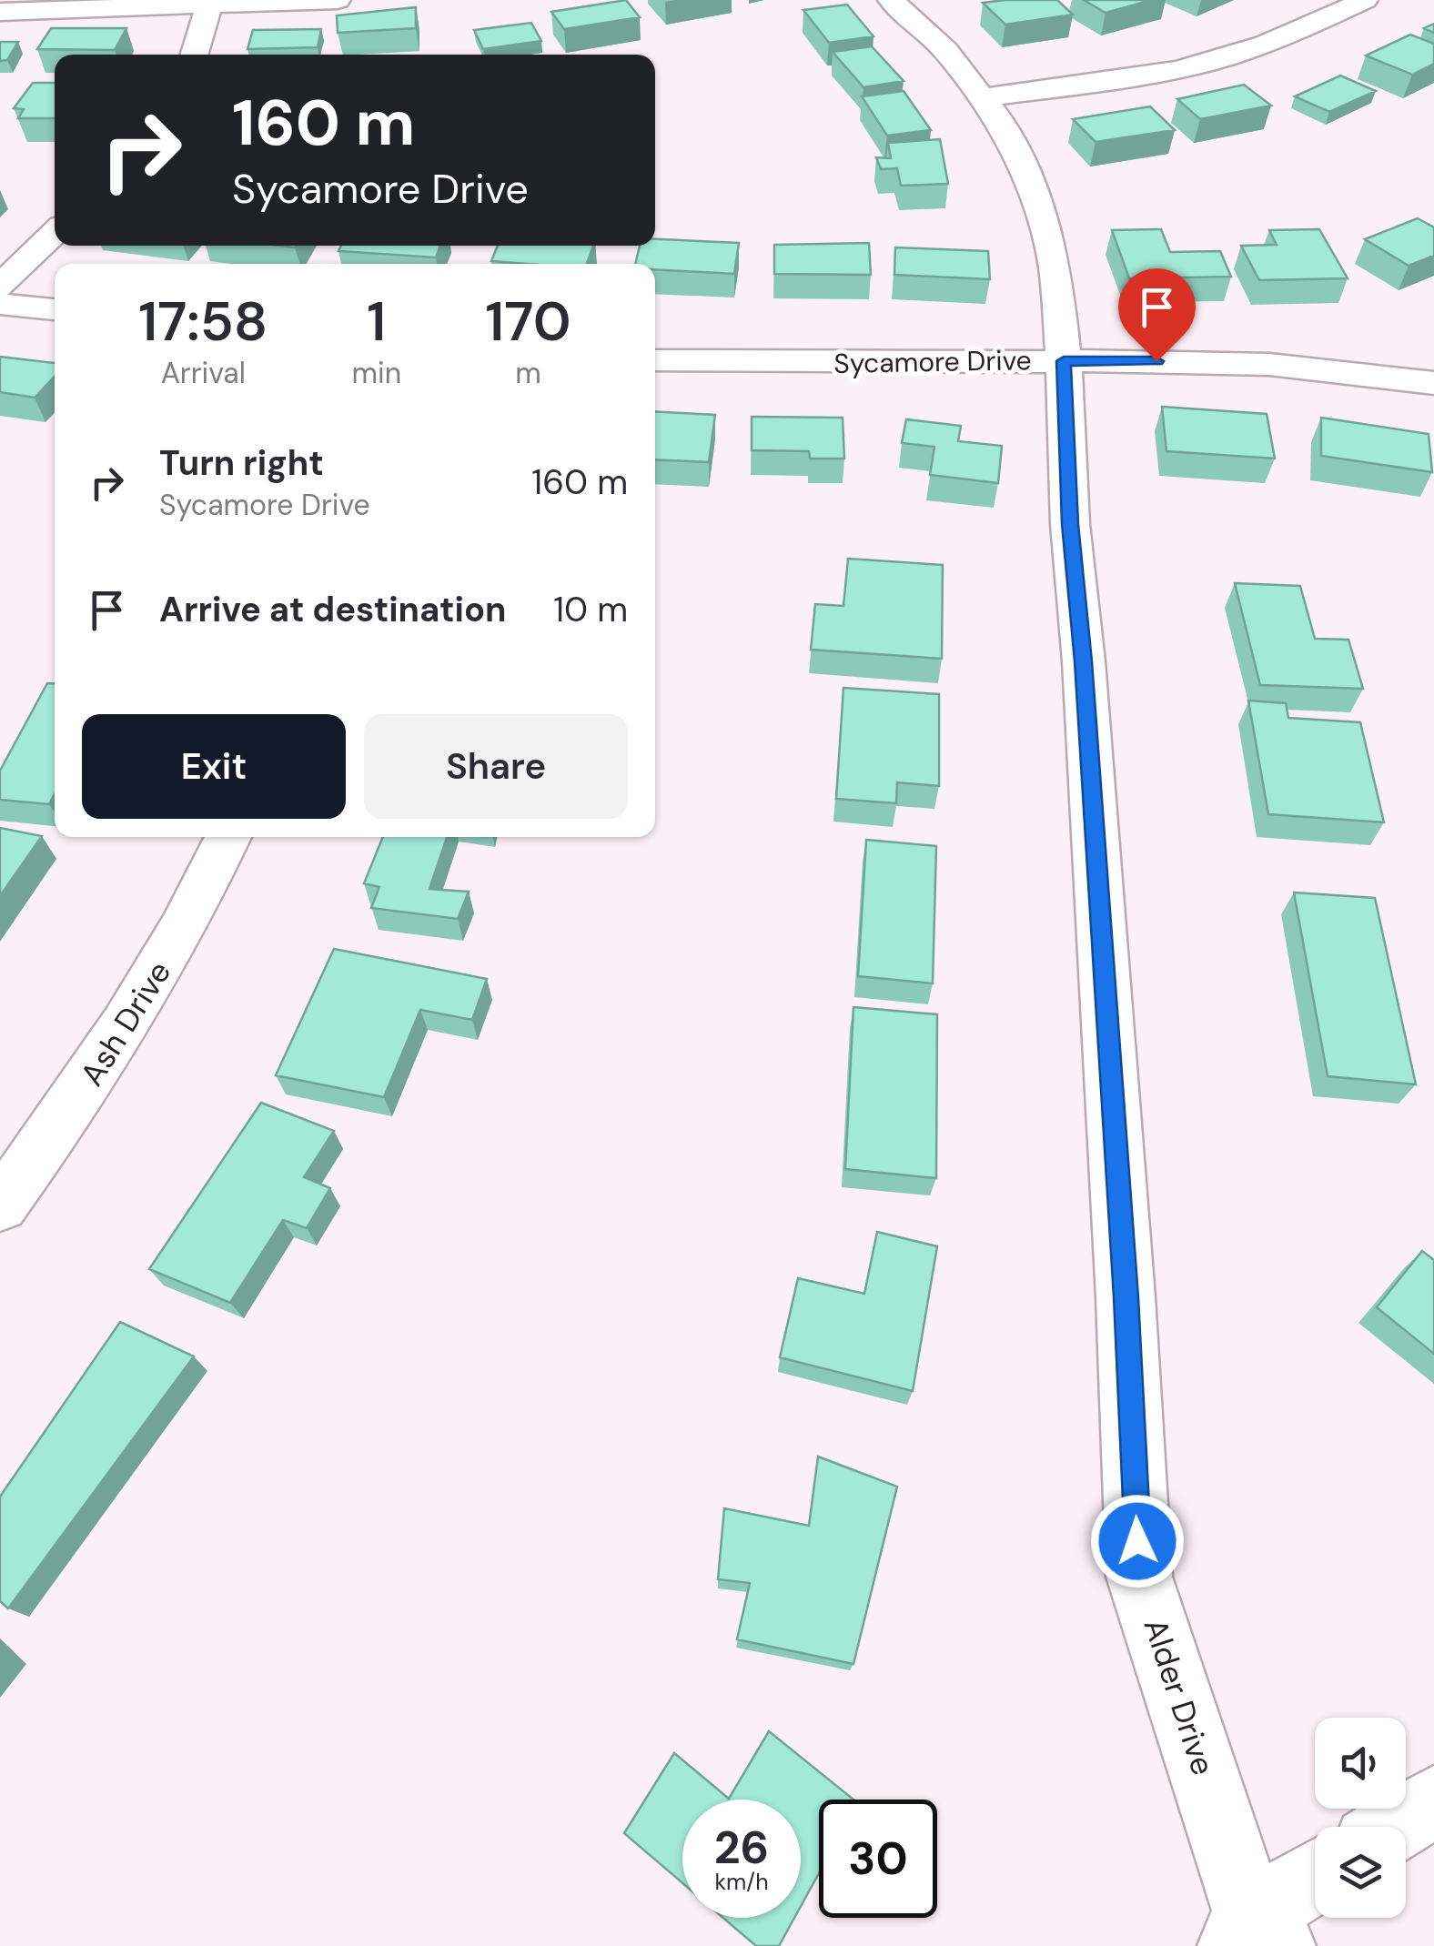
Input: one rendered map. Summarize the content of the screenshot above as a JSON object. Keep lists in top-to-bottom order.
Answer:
{
  "streets": {
    "street": ["Sycamore Drive", "Ash Drive", "Alder Drive"]
  },
  "crossings": [
    ["Sycamore Drive", "Alder Drive"]
  ],
  "page": {
    "turn": ["160 m", "Sycamore Drive"],
    "eta": [
      "17:58",
      "Arrival",
      "1",
      "min",
      "170",
      "m"
    ],
    "list": [
      {
        "name": "Turn right",
        "note": "Sycamore Drive",
        "value": "160 m"
      },
      {
        "name": "Arrive at destination",
        "value": "10 m"
      }
    ],
    "buttons": ["Exit", "Share"],
    "speed": "26 km/h",
    "limit": "30"
  }
}
